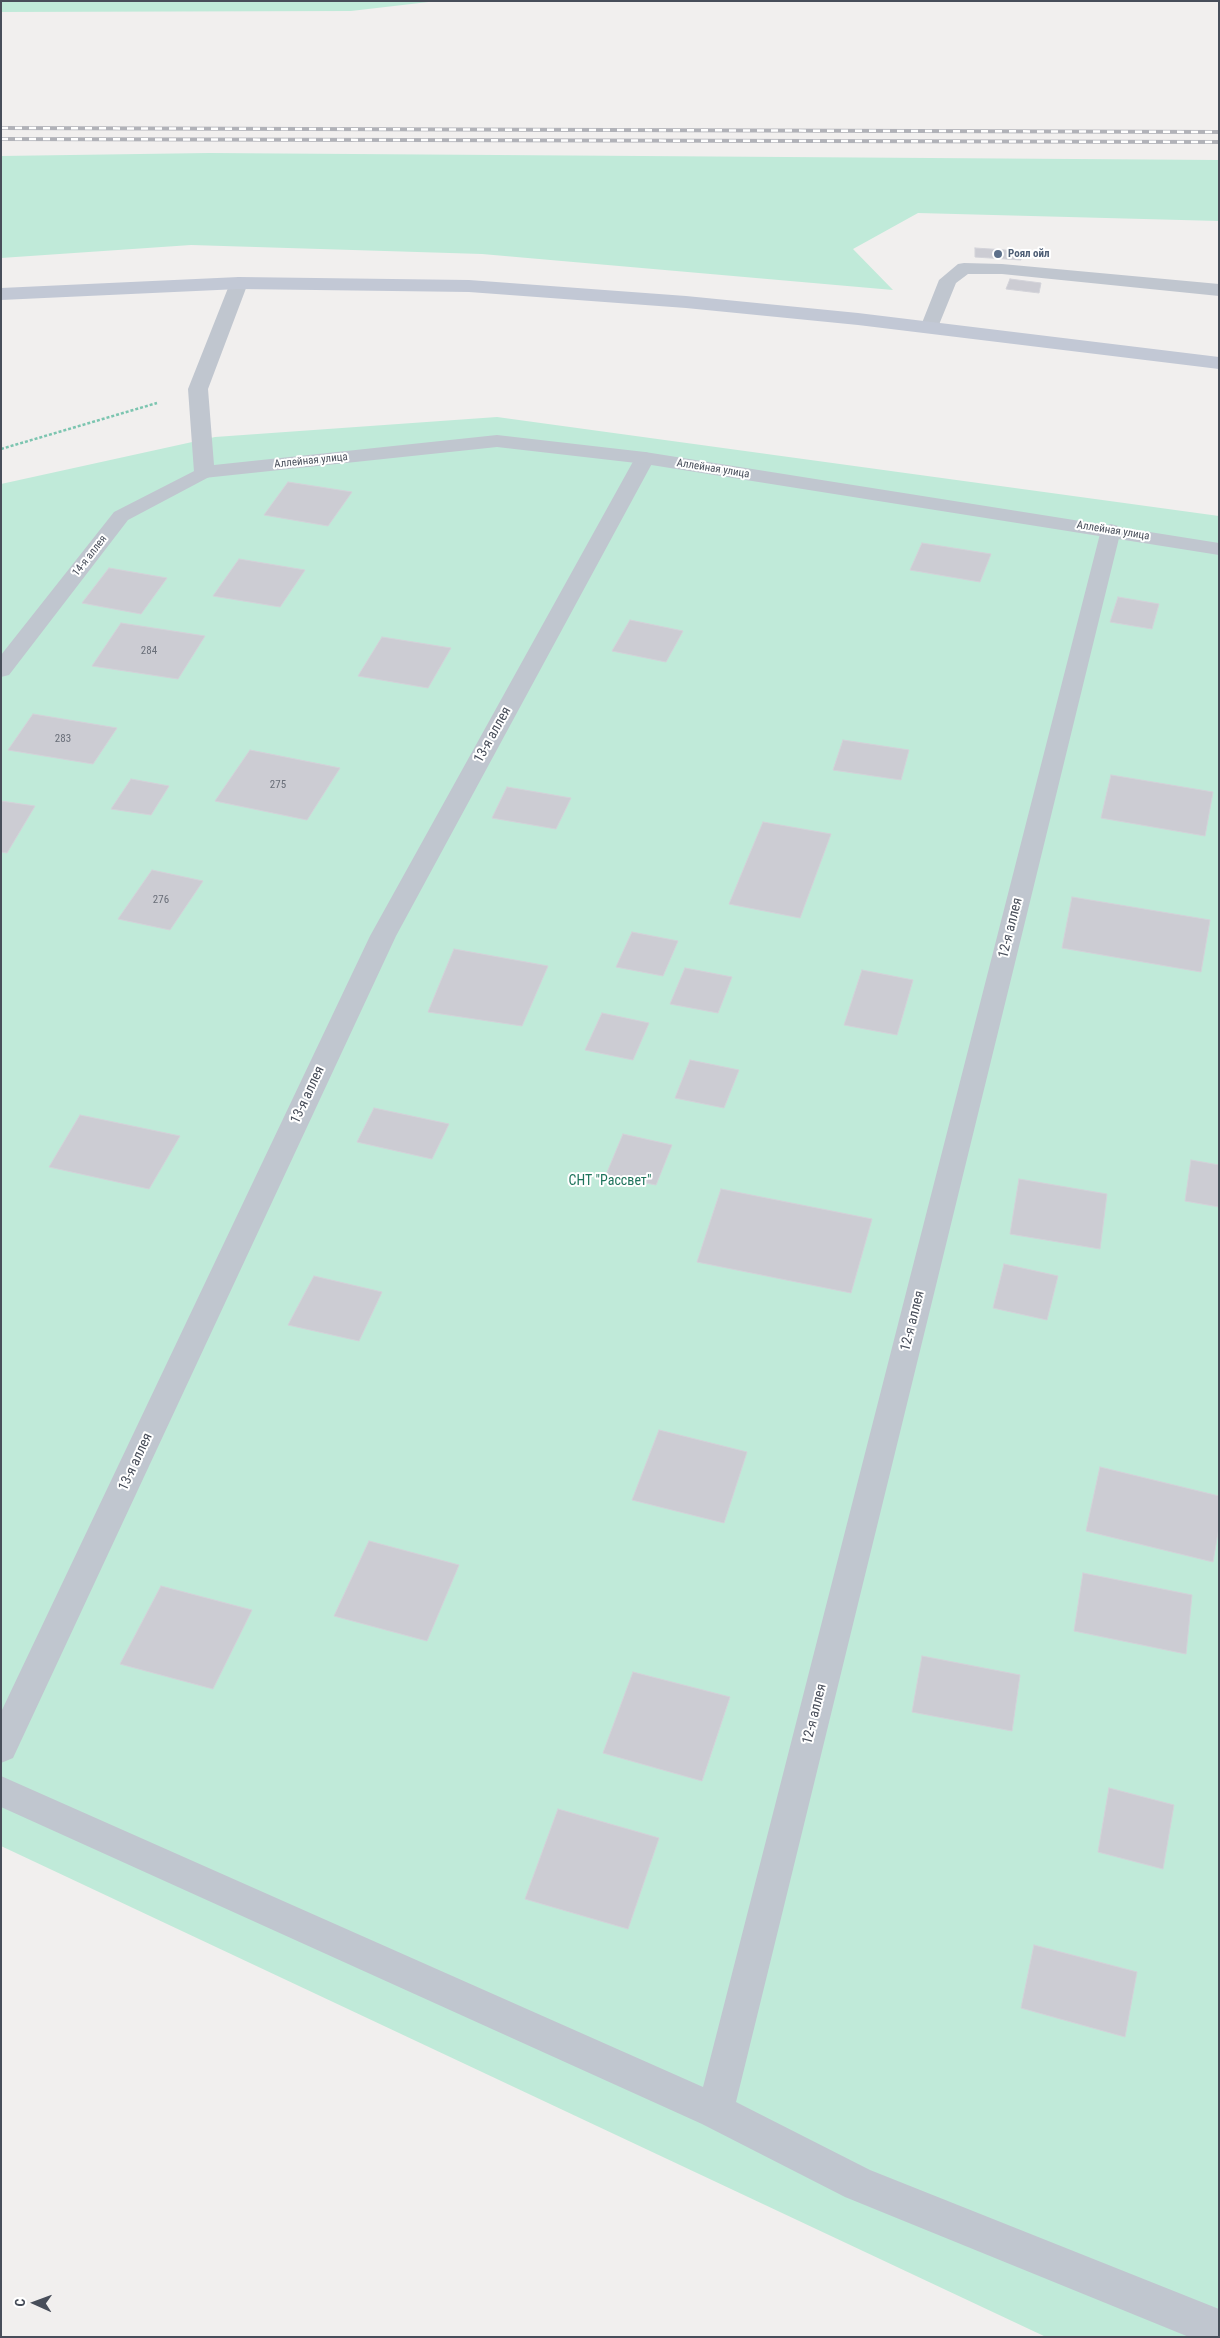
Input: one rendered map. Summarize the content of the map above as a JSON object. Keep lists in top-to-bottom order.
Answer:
{
  "streets": {
    "street": [
      "Аллейная улица",
      "14-я аллея",
      "13-я аллея",
      "12-я аллея"
    ]
  },
  "crossings": [
    ["Аллейная улица", "14-я аллея"],
    ["Аллейная улица", "13-я аллея"],
    ["Аллейная улица", "12-я аллея"]
  ],
  "parks": ["СНТ \"Рассвет\""],
  "places": ["Роял ойл"],
  "house_numbers": [
    "284",
    "283",
    "275",
    "276"
  ],
  "north": "left"
}
